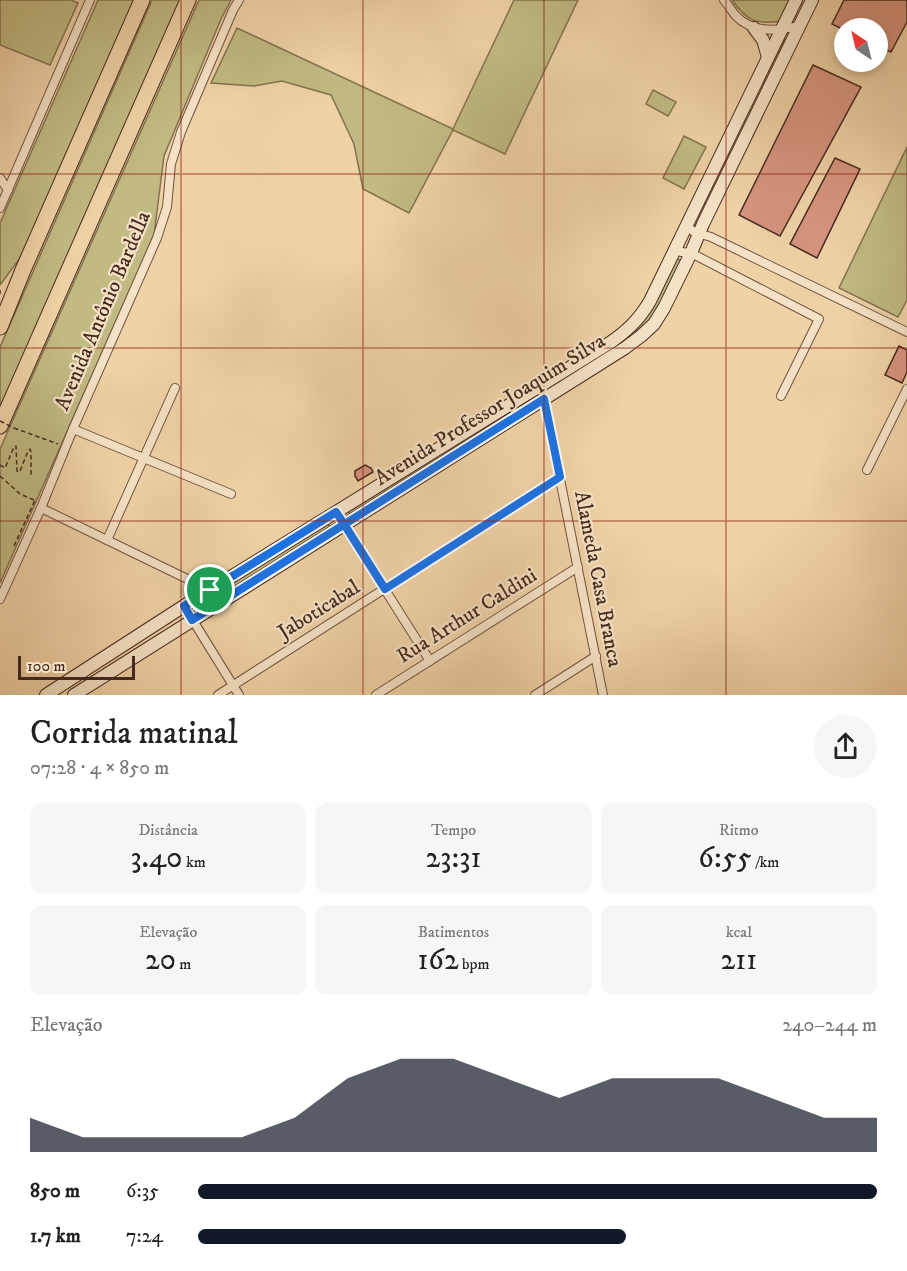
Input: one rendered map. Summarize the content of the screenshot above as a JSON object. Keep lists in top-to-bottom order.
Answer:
{
  "streets": {
    "main road": ["Avenida Professor Joaquim Silva"],
    "street": [
      "Avenida Antônio Bardella",
      "Alameda Casa Branca",
      "Jaboticabal",
      "Rua Arthur Caldini"
    ]
  },
  "crossings": [
    ["Avenida Professor Joaquim Silva", "Alameda Casa Branca"],
    ["Alameda Casa Branca", "Jaboticabal"],
    ["Alameda Casa Branca", "Rua Arthur Caldini"]
  ],
  "scale_bar": "100 m",
  "north": "top left",
  "page": {
    "scale": "100 m",
    "heading": ["Corrida matinal", "07:28 · 4 × 850 m"],
    "stats": [
      ["Distância", "3.40 km"],
      ["Tempo", "23:31"],
      ["Ritmo", "6:55 /km"],
      ["Elevação", "20 m"],
      ["Batimentos", "162 bpm"],
      ["kcal", "211"]
    ],
    "chart": ["Elevação", "240–244 m"],
    "list": [
      {
        "name": "850 m",
        "note": "6:35"
      },
      {
        "name": "1.7 km",
        "note": "7:24"
      }
    ]
  }
}
